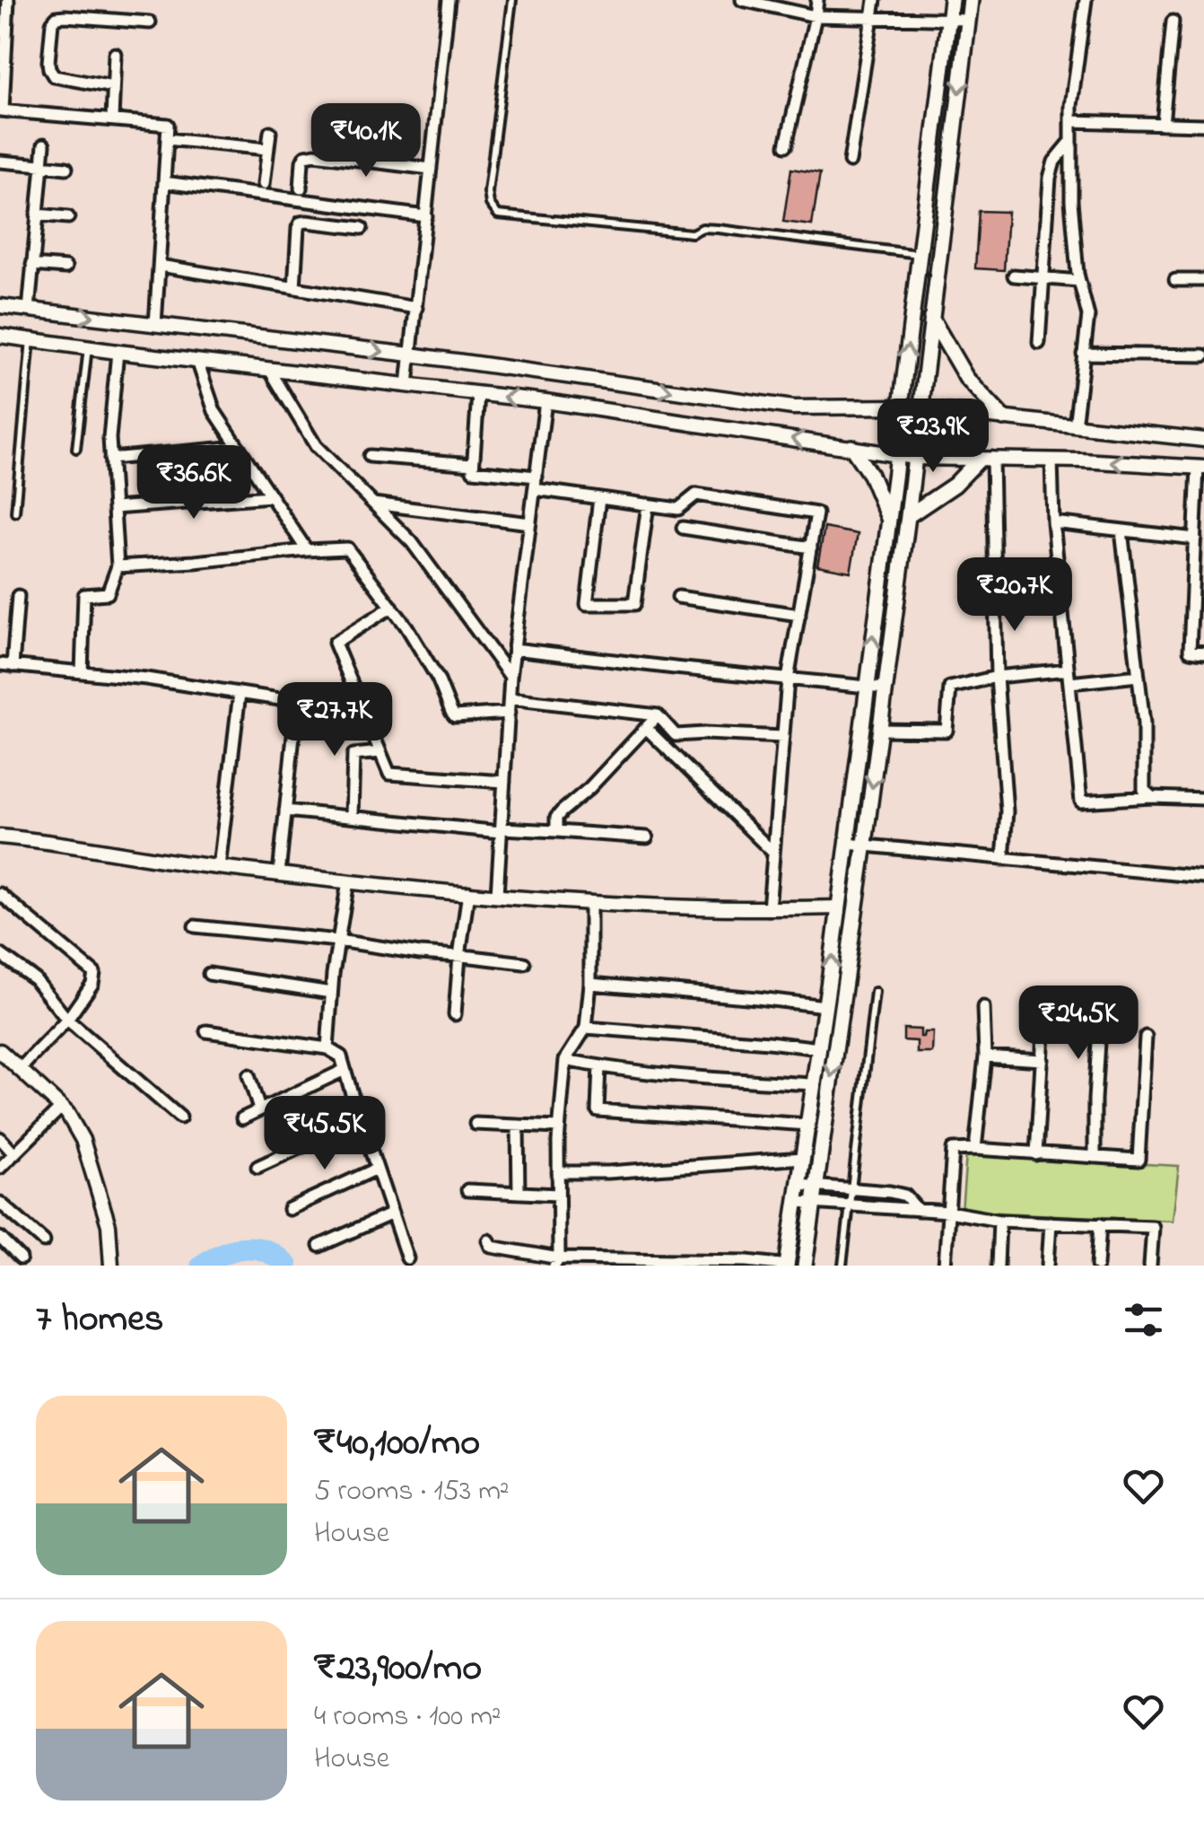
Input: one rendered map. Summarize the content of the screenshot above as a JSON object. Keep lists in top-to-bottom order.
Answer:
{
  "page": {
    "price": [
      "₹40.1K",
      "₹23.9K",
      "₹36.6K",
      "₹20.7K",
      "₹27.7K",
      "₹24.5K",
      "₹45.5K"
    ],
    "heading": "7 homes",
    "list": [
      {
        "name": "₹40,100/mo",
        "note": "5 rooms · 153 m² · House"
      },
      {
        "name": "₹23,900/mo",
        "note": "4 rooms · 100 m² · House"
      }
    ]
  }
}
